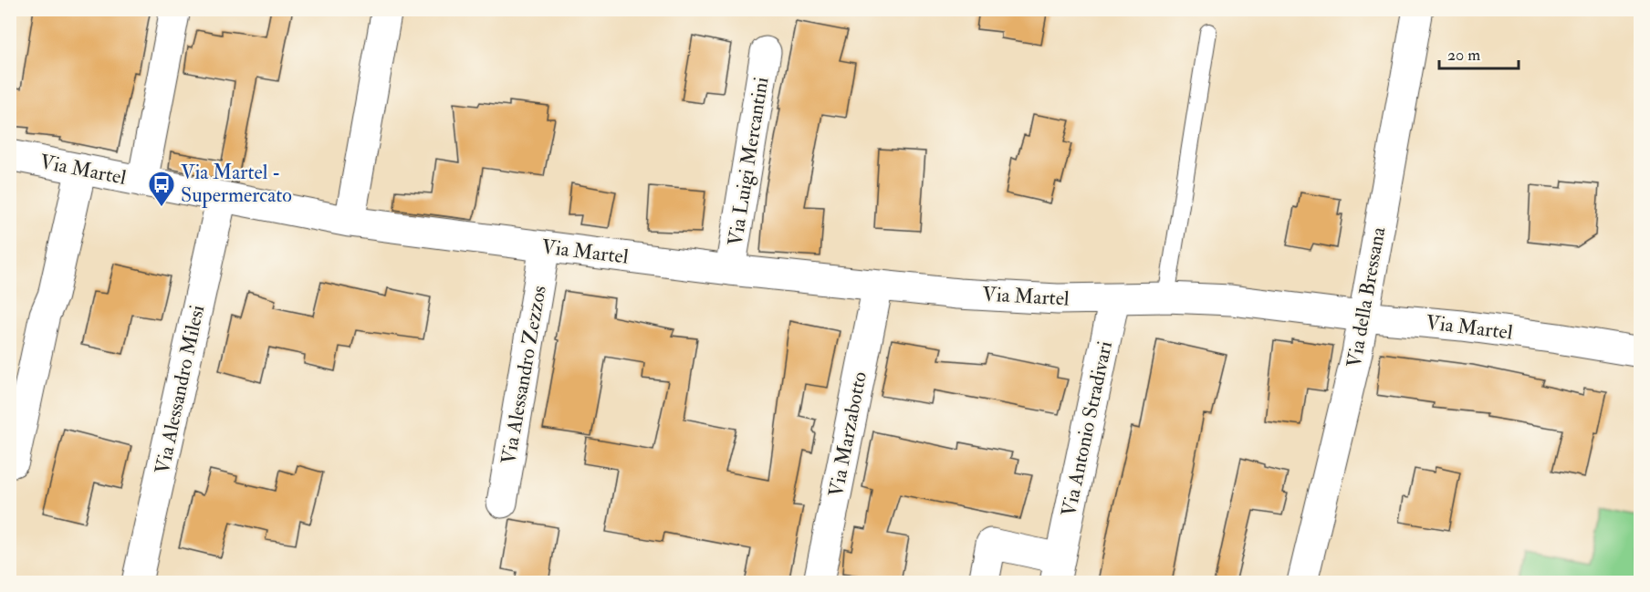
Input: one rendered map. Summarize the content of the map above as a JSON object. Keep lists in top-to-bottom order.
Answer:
{
  "streets": {
    "street": [
      "Via Luigi Mercantini",
      "Via Martel",
      "Via della Bressana",
      "Via Alessandro Zezzos",
      "Via Alessandro Milesi",
      "Via Antonio Stradivari",
      "Via Marzabotto"
    ]
  },
  "crossings": [
    ["Via Luigi Mercantini", "Via Martel"],
    ["Via Martel", "Via della Bressana"],
    ["Via Martel", "Via Alessandro Zezzos"],
    ["Via Martel", "Via Alessandro Milesi"],
    ["Via Martel", "Via Antonio Stradivari"],
    ["Via Martel", "Via Marzabotto"]
  ],
  "places": {
    "bus stop": ["Via Martel - Supermercato"]
  },
  "scale_bar": "20 m"
}
